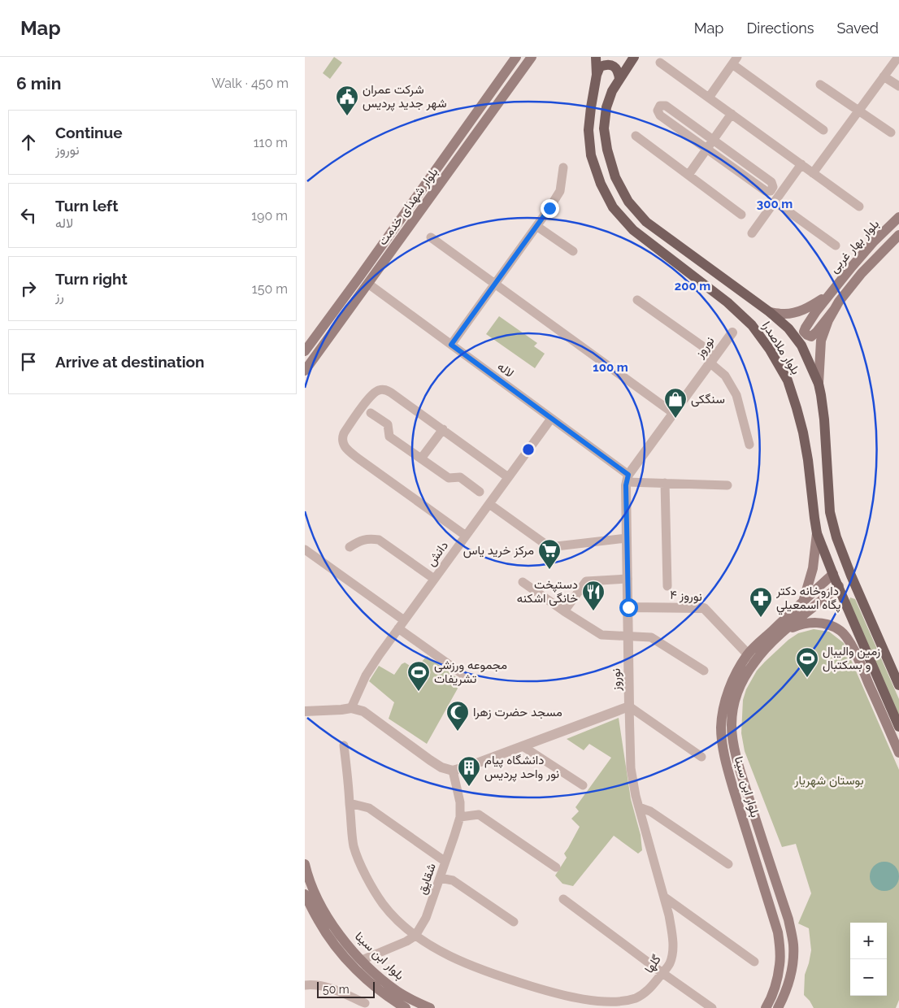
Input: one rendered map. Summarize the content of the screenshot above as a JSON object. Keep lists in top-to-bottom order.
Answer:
{
  "streets": {
    "main road": [
      "بلوار شهدای خدمت",
      "بلوار بهار غربی",
      "بلوار ملاصدرا",
      "بلوار ابن سینا"
    ],
    "street": [
      "نوروز",
      "لاله",
      "دانش",
      "نوروز ۴",
      "شقایق",
      "گلها"
    ]
  },
  "crossings": [
    ["بلوار شهدای خدمت", "لاله"],
    ["نوروز", "لاله"],
    ["نوروز", "نوروز ۴"],
    ["نوروز", "شقایق"],
    ["نوروز", "گلها"],
    ["بلوار ملاصدرا", "بلوار ابن سینا"],
    ["لاله", "دانش"],
    ["نوروز ۴", "بلوار ابن سینا"],
    ["شقایق", "گلها"]
  ],
  "parks": ["بوستان شهریار"],
  "places": {
    "public building": ["شرکت عمران شهر جدید پردیس"],
    "shop": ["سنگکی"],
    "supermarket": ["مرکز خرید یاس"],
    "restaurant": ["دستپخت خانگی اشکنه"],
    "pharmacy": ["داروخانه دكتر پگاه اسمعيلي"],
    "sports": ["زمین والیبال و بسکتبال", "مجموعه ورزشی تشریفات"],
    "mosque": ["مسجد حضرت زهرا"],
    "building": ["دانشگاه پیام نور واحد پردیس"]
  },
  "scale_bar": "50 m",
  "page": {
    "header": "Map",
    "nav": ["Map", "Directions", "Saved"],
    "heading": ["6 min", "Walk · 450 m"],
    "list": [
      ["Continue", "نوروز", "110 m"],
      ["Turn left", "لاله", "190 m"],
      ["Turn right", "رز", "150 m"],
      "Arrive at destination"
    ],
    "map_buttons": ["+", "−"],
    "scale": "50 m"
  },
  "rings": ["300 m", "200 m", "100 m"]
}
